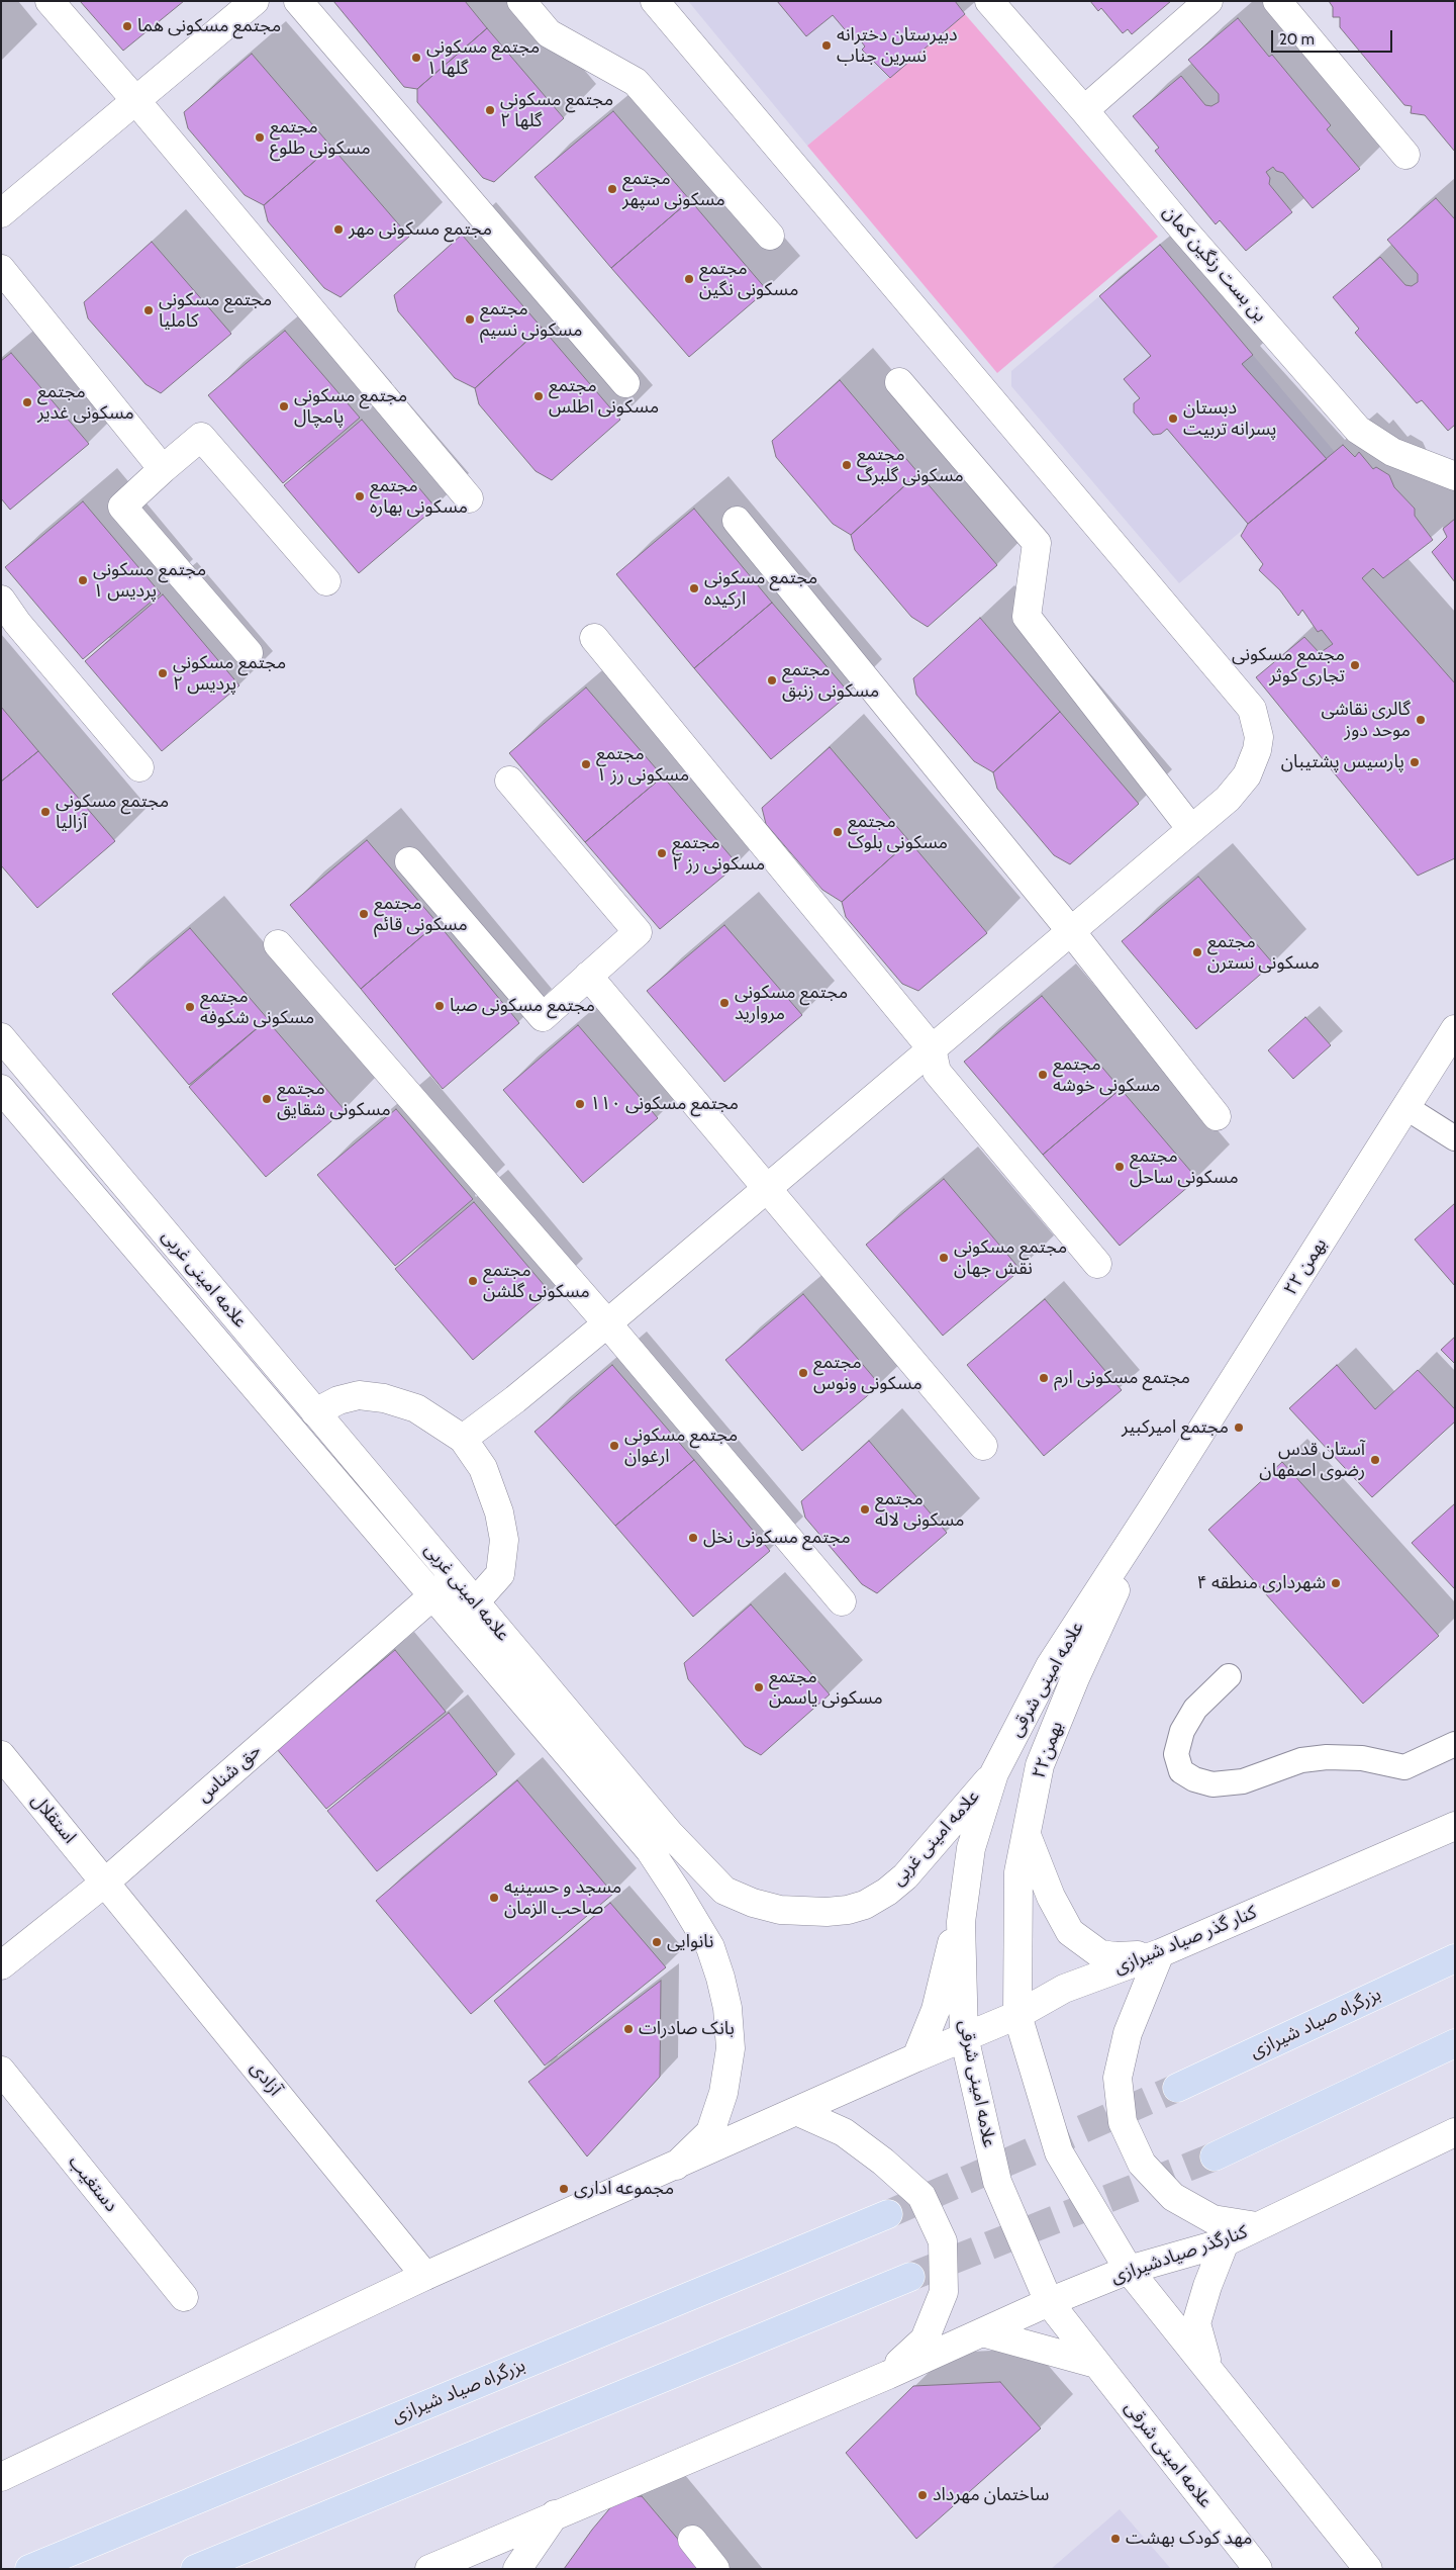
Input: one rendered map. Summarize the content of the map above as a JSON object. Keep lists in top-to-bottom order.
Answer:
{
  "streets": {
    "highway": ["بزرگراه صیاد شیرازی"],
    "street": [
      "بن بست رنگین کمان",
      "۲۲ بهمن",
      "علامه امینی غربی",
      "علامه امینی شرقی",
      "۲۲بهمن",
      "حق شناس",
      "استقلال",
      "کنار گذر صیاد شیرازی",
      "آزادی",
      "دستغیب",
      "کنارگذر صیادشیرازی"
    ]
  },
  "crossings": [
    ["۲۲ بهمن", "علامه امینی شرقی"],
    ["۲۲ بهمن", "۲۲بهمن"],
    ["علامه امینی غربی", "علامه امینی شرقی"],
    ["علامه امینی غربی", "حق شناس"],
    ["علامه امینی غربی", "کنار گذر صیاد شیرازی"],
    ["علامه امینی شرقی", "۲۲بهمن"],
    ["علامه امینی شرقی", "کنار گذر صیاد شیرازی"],
    ["علامه امینی شرقی", "کنارگذر صیادشیرازی"],
    ["۲۲بهمن", "کنار گذر صیاد شیرازی"],
    ["حق شناس", "استقلال"],
    ["حق شناس", "آزادی"],
    ["استقلال", "آزادی"],
    ["کنار گذر صیاد شیرازی", "آزادی"]
  ],
  "places": [
    "مجتمع مسکونی هما",
    "دبیرستان دخترانه نسرین جناب",
    "مجتمع مسکونی گلها ۱",
    "مجتمع مسکونی گلها ۲",
    "مجتمع مسکونی طلوع",
    "مجتمع مسکونی سپهر",
    "مجتمع مسکونی مهر",
    "مجتمع مسکونی نگین",
    "مجتمع مسکونی کاملیا",
    "مجتمع مسکونی نسیم",
    "مجتمع مسکونی اطلس",
    "مجتمع مسکونی غدیر",
    "مجتمع مسکونی پامچال",
    "دبستان پسرانه تربیت",
    "مجتمع مسکونی گلبرگ",
    "مجتمع مسکونی بهاره",
    "مجتمع مسکونی پردیس ۱",
    "مجتمع مسکونی ارکیده",
    "مجتمع مسکونی تجاری کوثر",
    "مجتمع مسکونی پردیس ۲",
    "مجتمع مسکونی زنبق",
    "گالری نقاشی موحد دوز",
    "پارسیس پشتیبان",
    "مجتمع مسکونی رز ۱",
    "مجتمع مسکونی آزالیا",
    "مجتمع مسکونی بلوک",
    "مجتمع مسکونی رز ۲",
    "مجتمع مسکونی قائم",
    "مجتمع مسکونی نسترن",
    "مجتمع مسکونی مروارید",
    "مجتمع مسکونی صبا",
    "مجتمع مسکونی شکوفه",
    "مجتمع مسکونی خوشه",
    "مجتمع مسکونی شقایق",
    "مجتمع مسکونی ۱۱۰",
    "مجتمع مسکونی ساحل",
    "مجتمع مسکونی نقش جهان",
    "مجتمع مسکونی گلشن",
    "مجتمع مسکونی ونوس",
    "مجتمع مسکونی ارم",
    "مجتمع امیرکبیر",
    "مجتمع مسکونی ارغوان",
    "آستان قدس رضوی اصفهان",
    "مجتمع مسکونی لاله",
    "مجتمع مسکونی نخل",
    "شهرداری منطقه ۴",
    "مجتمع مسکونی یاسمن",
    "مسجد و حسینیه صاحب الزمان",
    "نانوایی",
    "بانک صادرات",
    "مجموعه اداری",
    "ساختمان مهرداد",
    "مهد کودک بهشت"
  ],
  "scale_bar": "20 m"
}
